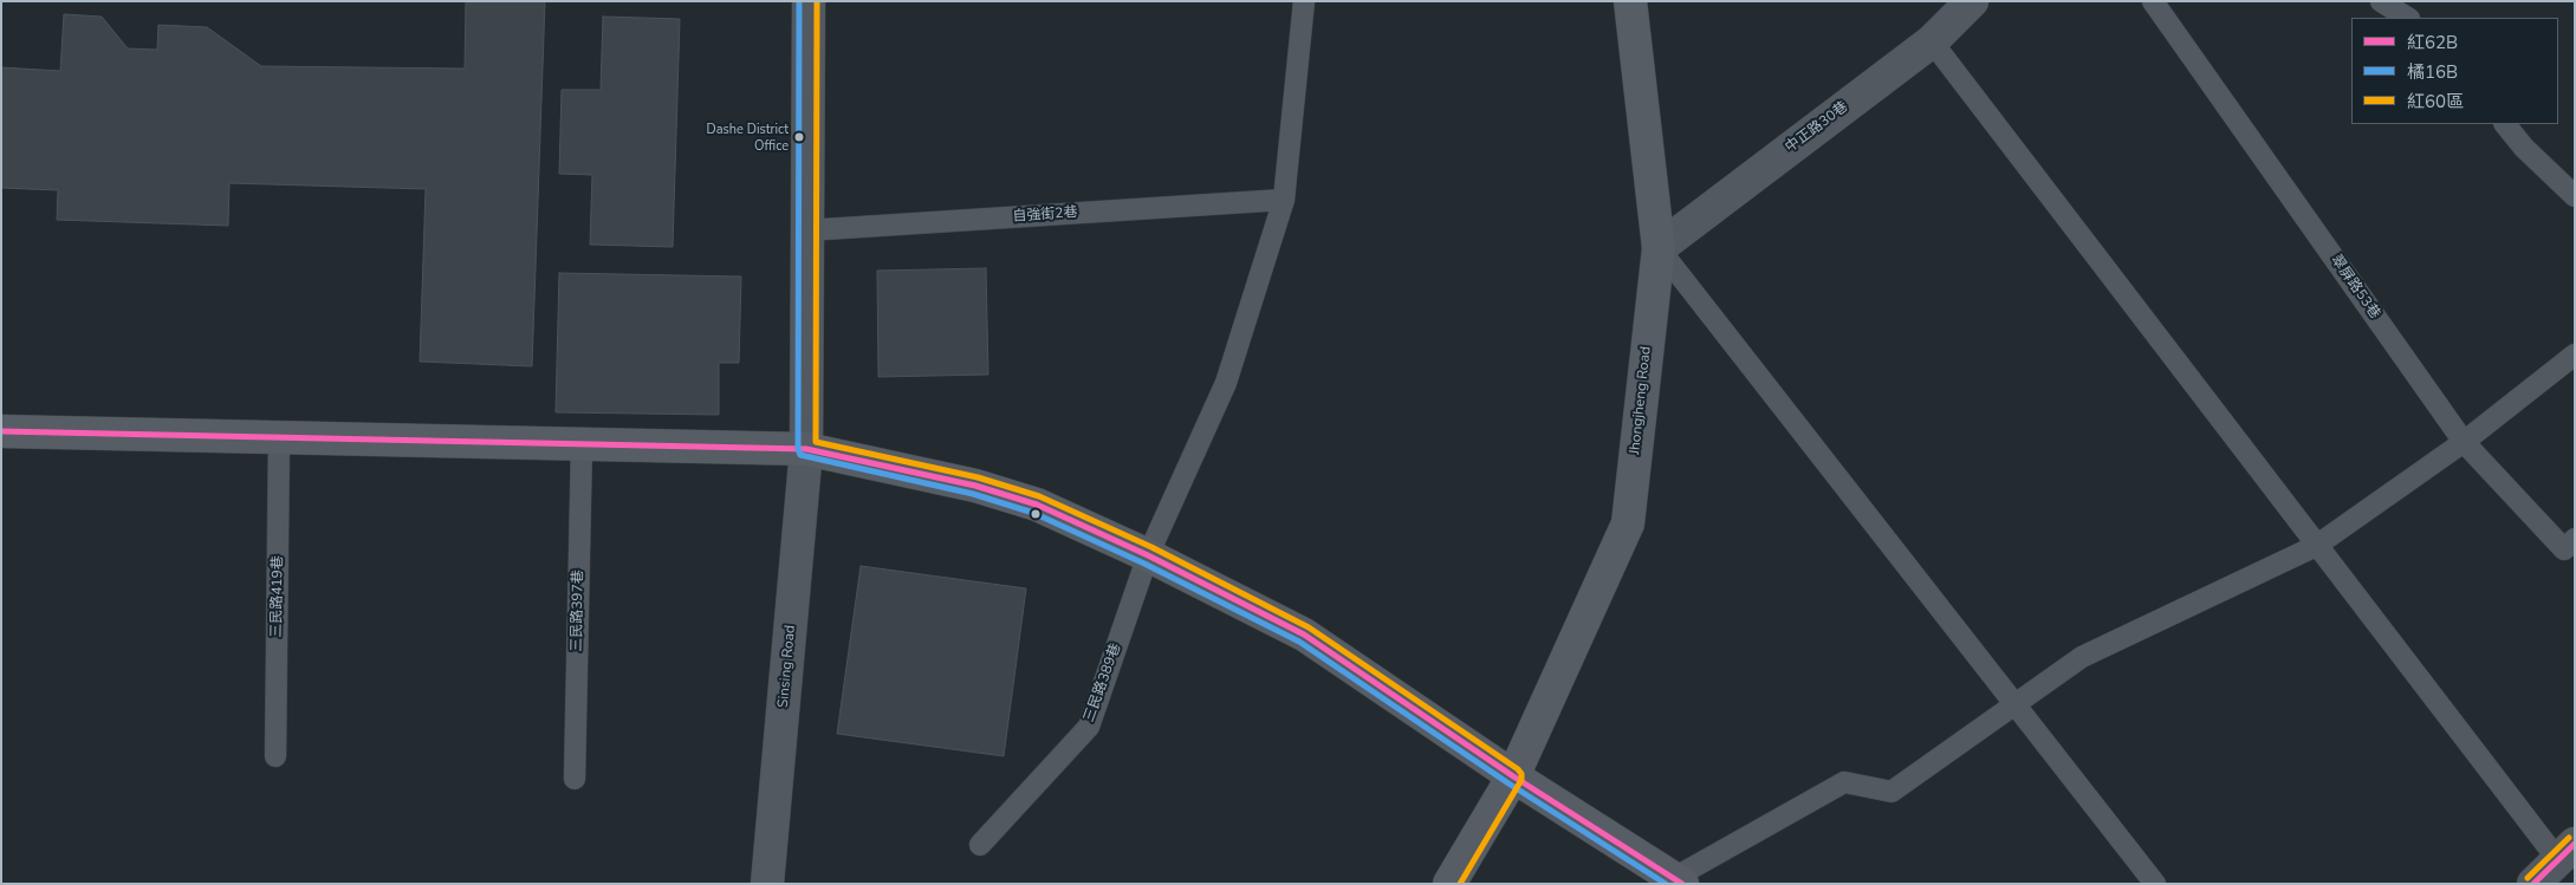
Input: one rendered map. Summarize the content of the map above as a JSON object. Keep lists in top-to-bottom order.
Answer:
{
  "streets": {
    "street": ["中正路30巷", "Jhongjheng Road", "Sinsing Road"],
    "lane": [
      "自強街2巷",
      "翠屏路53巷",
      "三民路419巷",
      "三民路397巷",
      "三民路389巷"
    ]
  },
  "crossings": [
    ["中正路30巷", "Jhongjheng Road"],
    ["自強街2巷", "Sinsing Road"]
  ],
  "places": ["Dashe District Office"],
  "lines": ["transit line 橘16B", "transit line 紅60區", "transit line 紅62B"],
  "legend": ["紅62B", "橘16B", "紅60區"]
}
